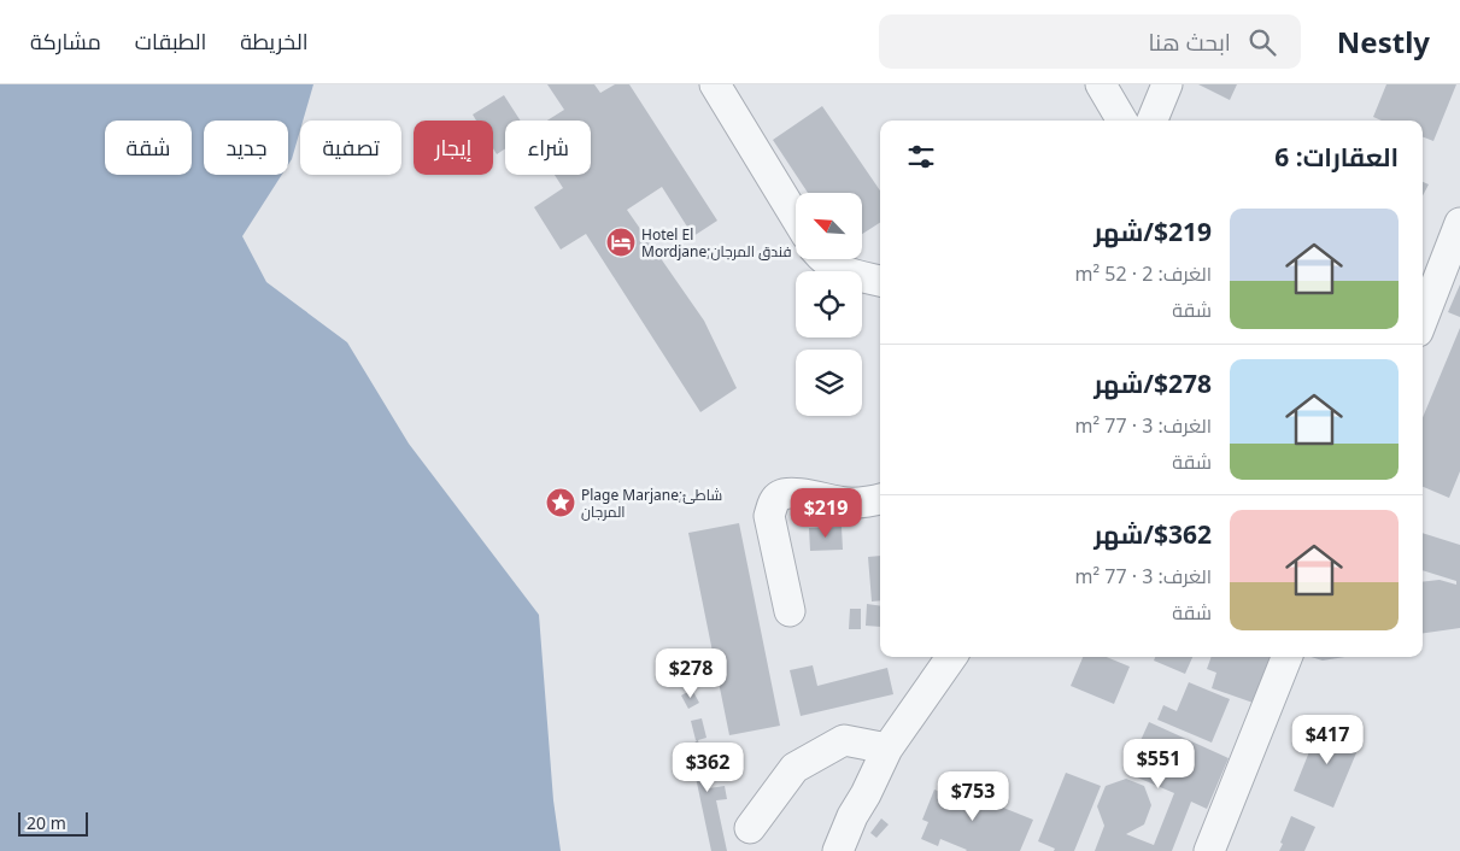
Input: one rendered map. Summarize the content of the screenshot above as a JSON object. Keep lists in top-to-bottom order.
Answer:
{
  "places": {
    "hotel": ["Hotel El Mordjane;فندق المرجان"],
    "place": ["Plage Marjane;شاطئ المرجان"]
  },
  "scale_bar": "20 m",
  "north": "top left",
  "page": {
    "header": "Nestly",
    "search": "ابحث هنا",
    "nav": ["الخريطة", "الطبقات", "مشاركة"],
    "chip": [
      "شراء",
      "إيجار",
      "تصفية",
      "جديد",
      "شقة"
    ],
    "heading": "العقارات: 6",
    "list": [
      {
        "name": "$219/شهر",
        "note": "الغرف: 2 · 52 m² · شقة"
      },
      {
        "name": "$278/شهر",
        "note": "الغرف: 3 · 77 m² · شقة"
      },
      {
        "name": "$362/شهر",
        "note": "الغرف: 3 · 77 m² · شقة"
      }
    ],
    "price": [
      "$219",
      "$278",
      "$417",
      "$551",
      "$362",
      "$753"
    ],
    "scale": "20 m"
  }
}
